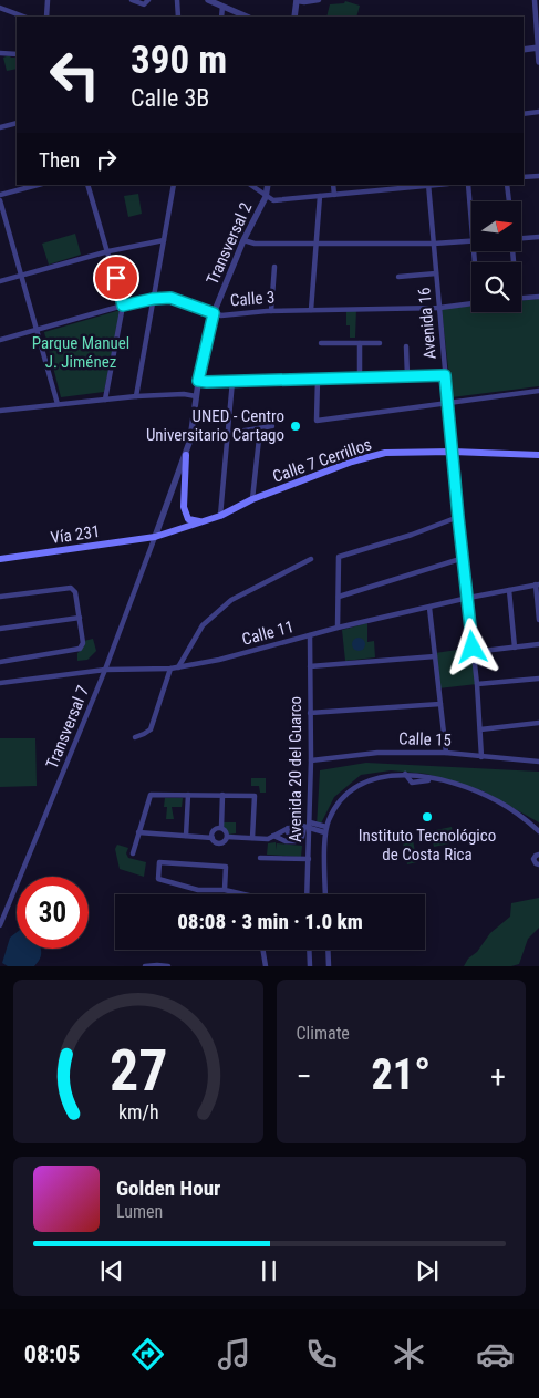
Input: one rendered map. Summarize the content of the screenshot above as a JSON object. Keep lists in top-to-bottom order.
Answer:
{
  "streets": {
    "main road": ["Calle 7 Cerrillos", "Vía 231"],
    "street": [
      "Transversal 2",
      "Calle 3",
      "Avenida 16",
      "Calle 11",
      "Transversal 7",
      "Calle 15",
      "Avenida 20 del Guarco"
    ]
  },
  "crossings": [
    ["Transversal 2", "Calle 3"],
    ["Transversal 2", "Calle 7 Cerrillos"],
    ["Transversal 2", "Vía 231"],
    ["Transversal 2", "Transversal 7"],
    ["Calle 3", "Avenida 16"],
    ["Avenida 16", "Calle 7 Cerrillos"],
    ["Avenida 16", "Calle 11"],
    ["Avenida 16", "Calle 15"],
    ["Calle 7 Cerrillos", "Vía 231"],
    ["Calle 7 Cerrillos", "Transversal 7"],
    ["Vía 231", "Transversal 7"],
    ["Calle 11", "Transversal 7"],
    ["Calle 11", "Avenida 20 del Guarco"],
    ["Calle 15", "Avenida 20 del Guarco"]
  ],
  "parks": ["Parque Manuel J. Jiménez"],
  "places": ["UNED - Centro Universitario Cartago", "Instituto Tecnológico de Costa Rica"],
  "north": "right",
  "page": {
    "turn": ["390 m", "Calle 3B"],
    "then": "Then",
    "limit": "30",
    "trip": "08:08 · 3 min · 1.0 km",
    "tile": "Climate",
    "heat": ["−", "21°", "+"],
    "song": ["Golden Hour", "Lumen"],
    "tabs": "08:05",
    "gauge": ["27", "km/h"]
  }
}
